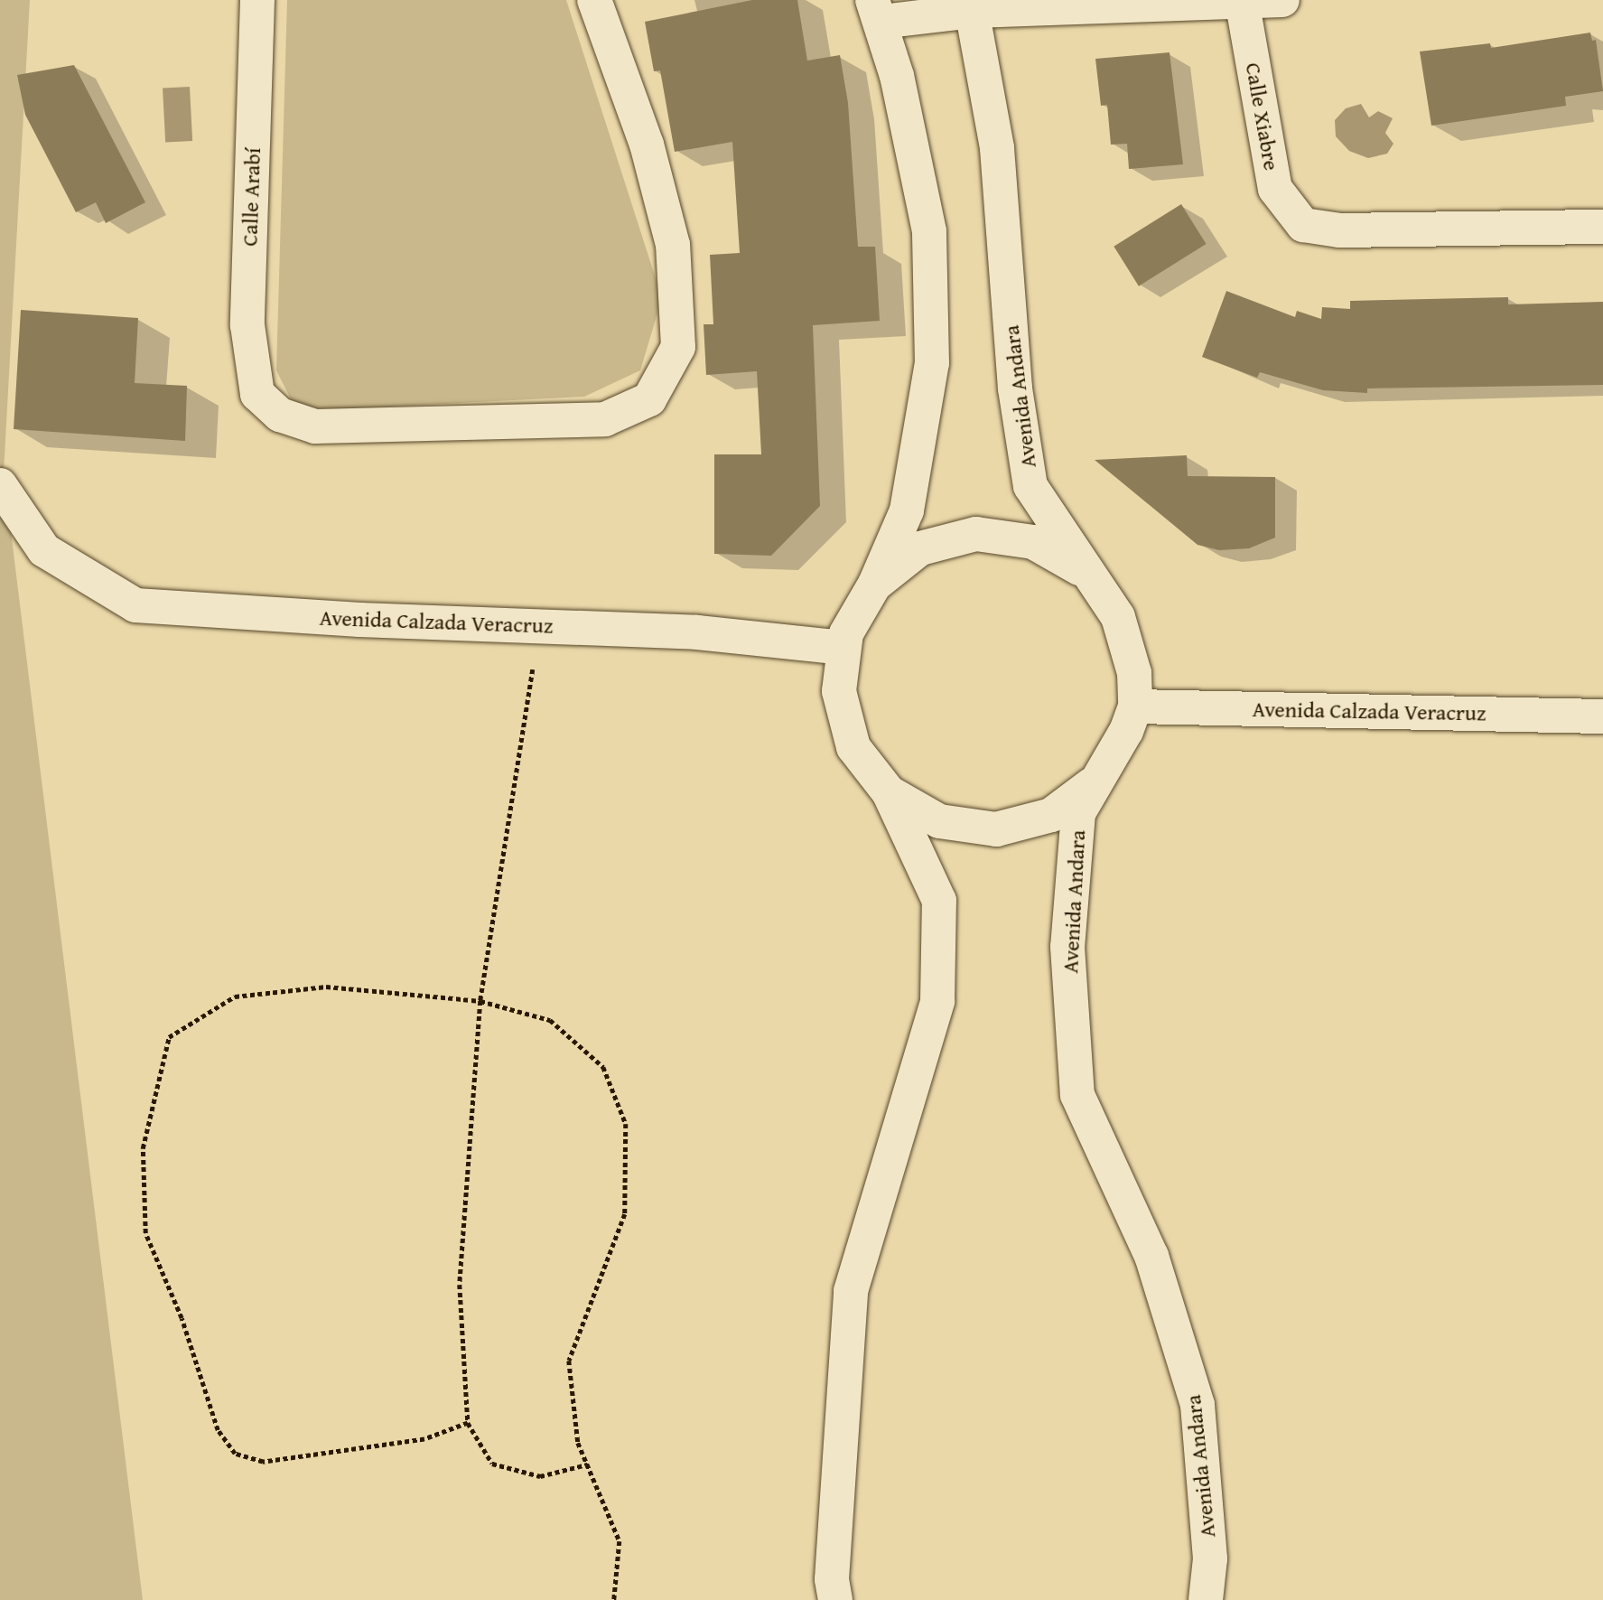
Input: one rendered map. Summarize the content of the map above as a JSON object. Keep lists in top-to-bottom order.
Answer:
{
  "streets": {
    "street": [
      "Calle Xiabre",
      "Calle Arabí",
      "Avenida Andara",
      "Avenida Calzada Veracruz"
    ]
  },
  "crossings": [
    ["Avenida Andara", "Avenida Calzada Veracruz"]
  ]
}
